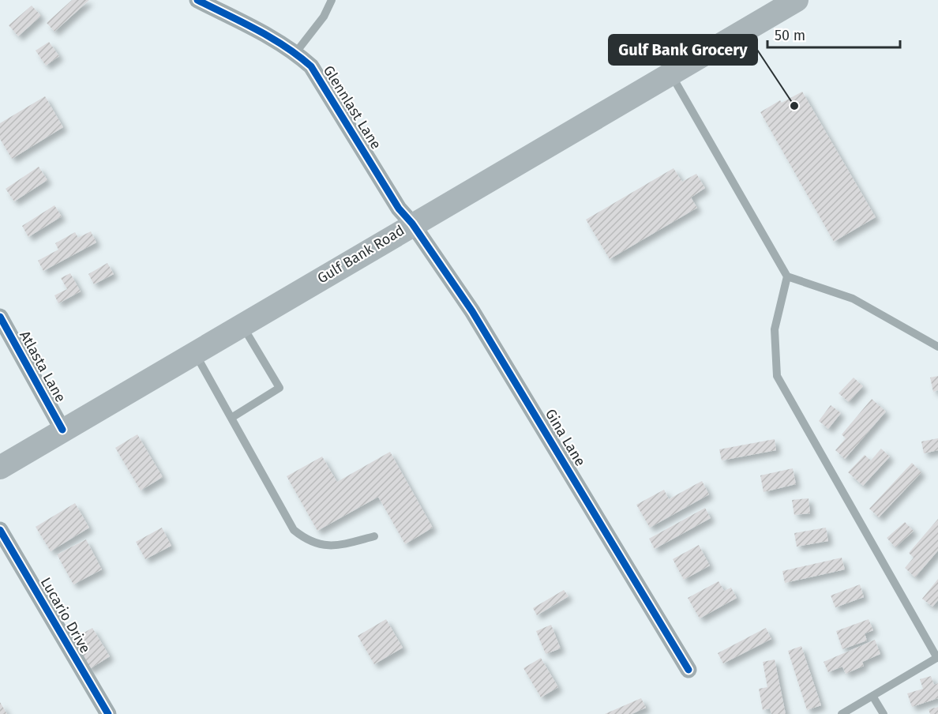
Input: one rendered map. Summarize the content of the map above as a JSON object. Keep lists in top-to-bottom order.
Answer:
{
  "streets": {
    "main road": ["Gulf Bank Road"],
    "street": [
      "Glennlast Lane",
      "Atlasta Lane",
      "Gina Lane",
      "Lucario Drive"
    ]
  },
  "crossings": [
    ["Glennlast Lane", "Gulf Bank Road"],
    ["Glennlast Lane", "Gina Lane"],
    ["Gulf Bank Road", "Atlasta Lane"],
    ["Gulf Bank Road", "Gina Lane"]
  ],
  "places": ["Gulf Bank Grocery"],
  "scale_bar": "50 m"
}
